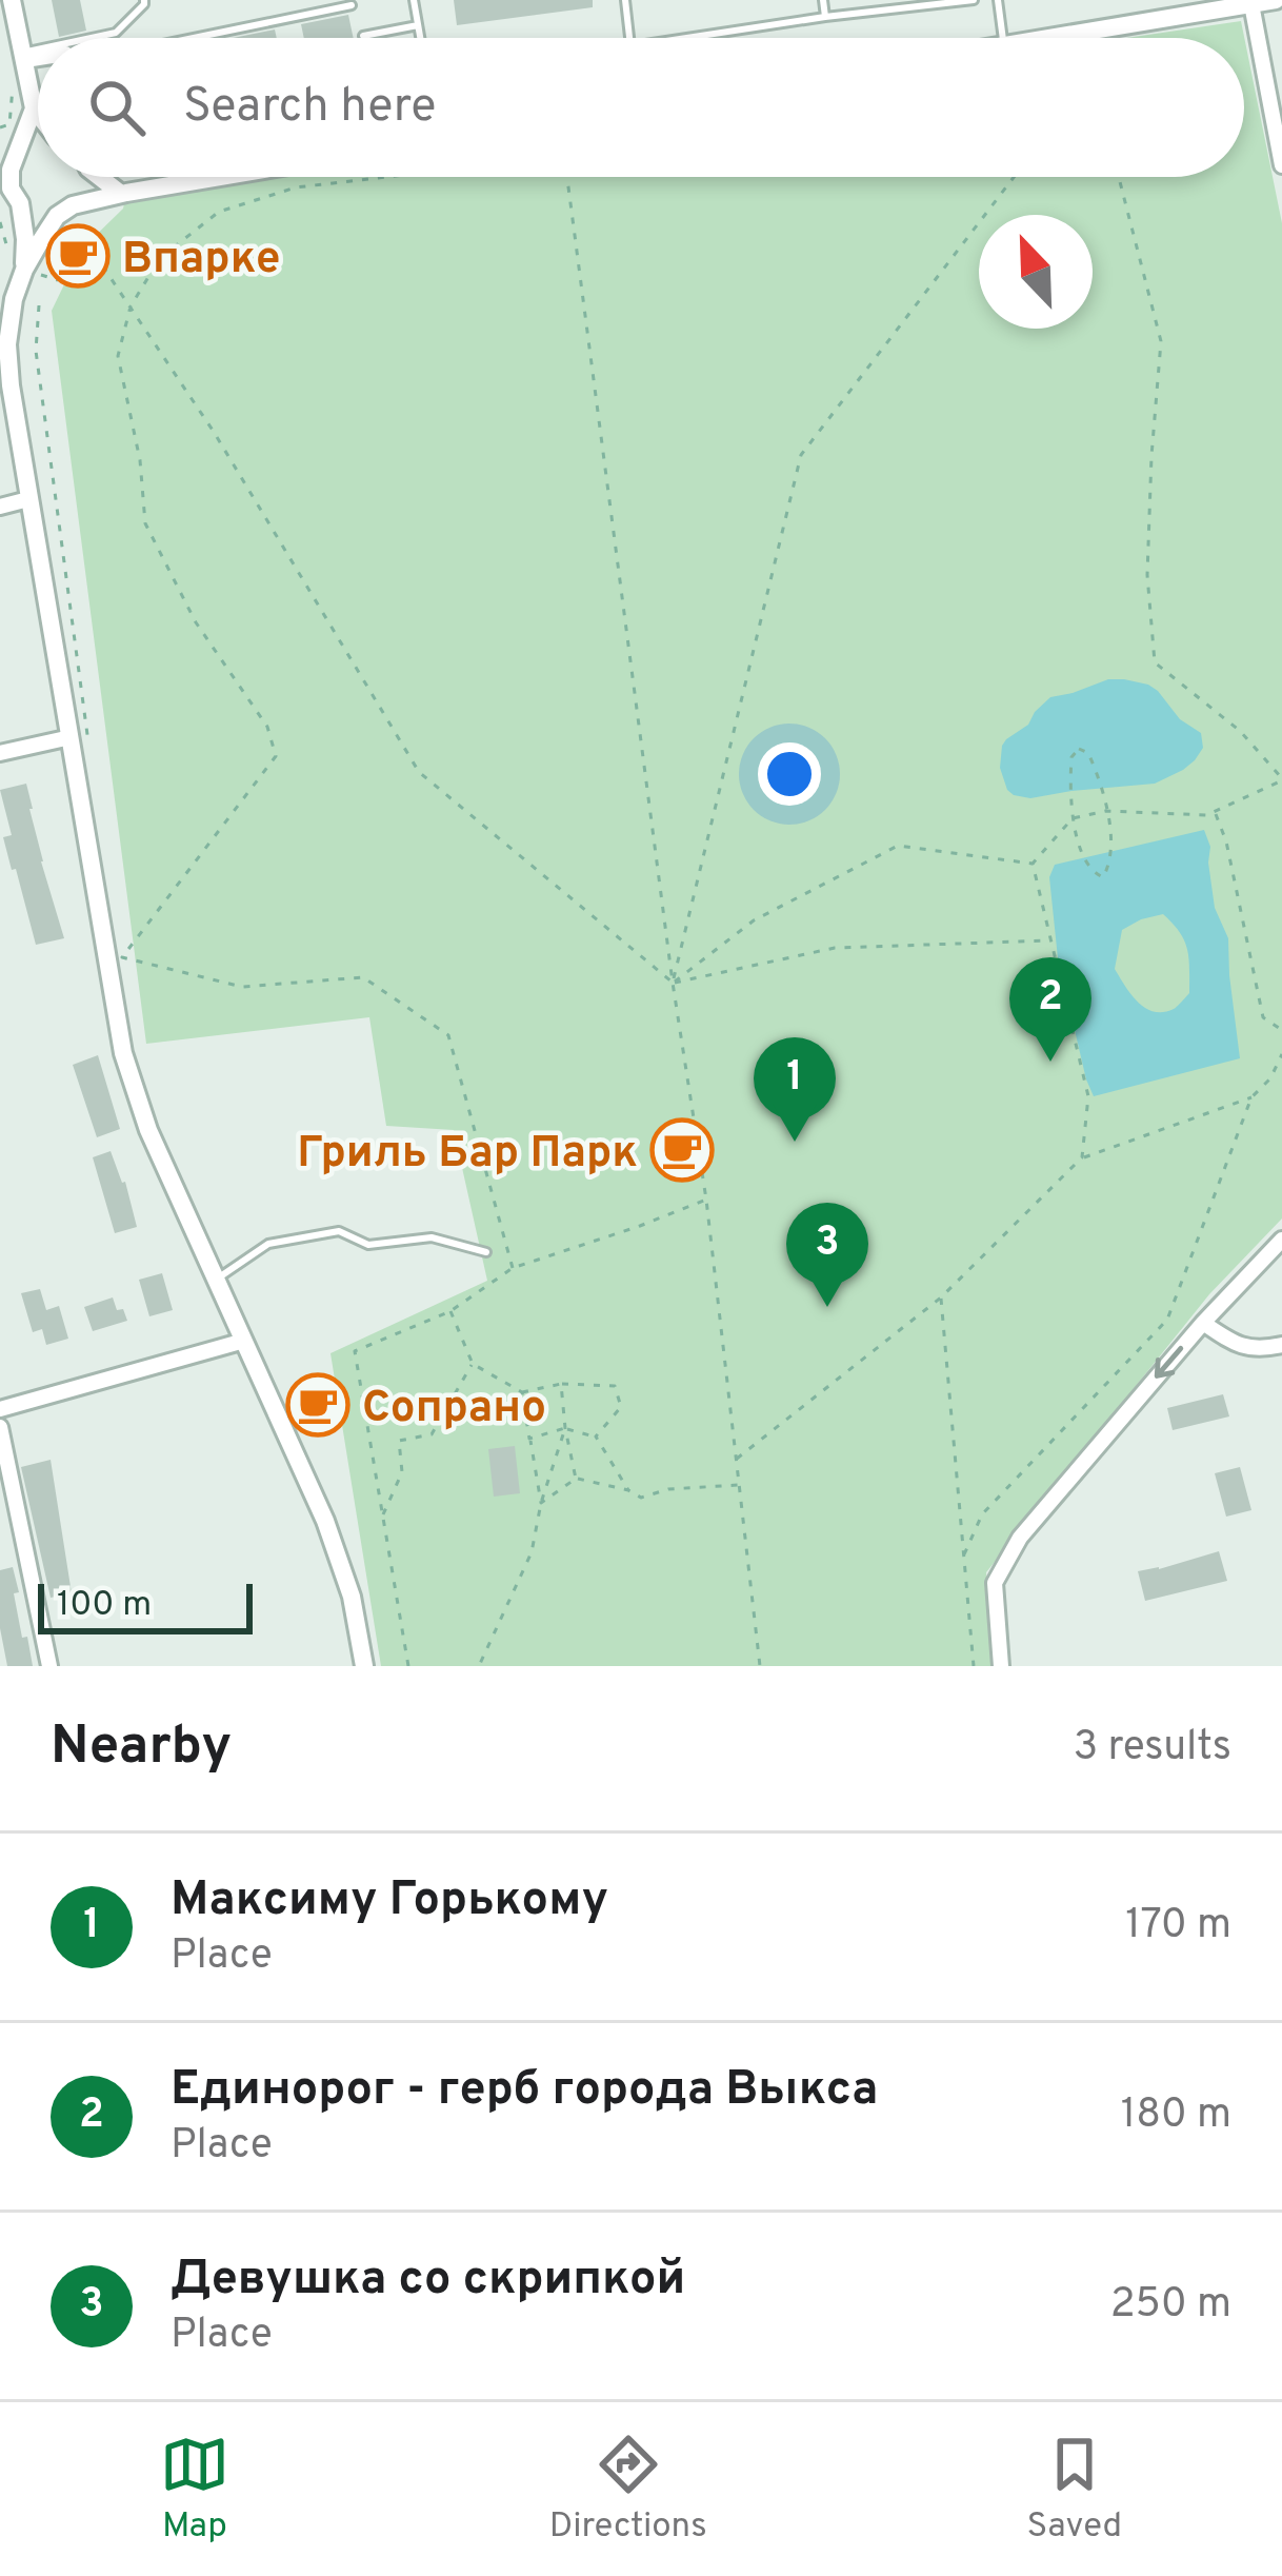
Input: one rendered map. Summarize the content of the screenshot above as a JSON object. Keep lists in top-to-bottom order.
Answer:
{
  "places": {
    "cafe": ["Впарке", "Гриль Бар Парк", "Сопрано"]
  },
  "scale_bar": "100 m",
  "north": "top left",
  "page": {
    "search": "Search here",
    "pins": ["2", "1", "3"],
    "scale": "100 m",
    "heading": ["Nearby", "3 results"],
    "list": [
      {
        "mark": "1",
        "name": "Максиму Горькому",
        "note": "Place",
        "value": "170 m"
      },
      {
        "mark": "2",
        "name": "Единорог - герб города Выкса",
        "note": "Place",
        "value": "180 m"
      },
      {
        "mark": "3",
        "name": "Девушка со скрипкой",
        "note": "Place",
        "value": "250 m"
      }
    ],
    "nav": ["Map", "Directions", "Saved"]
  }
}
